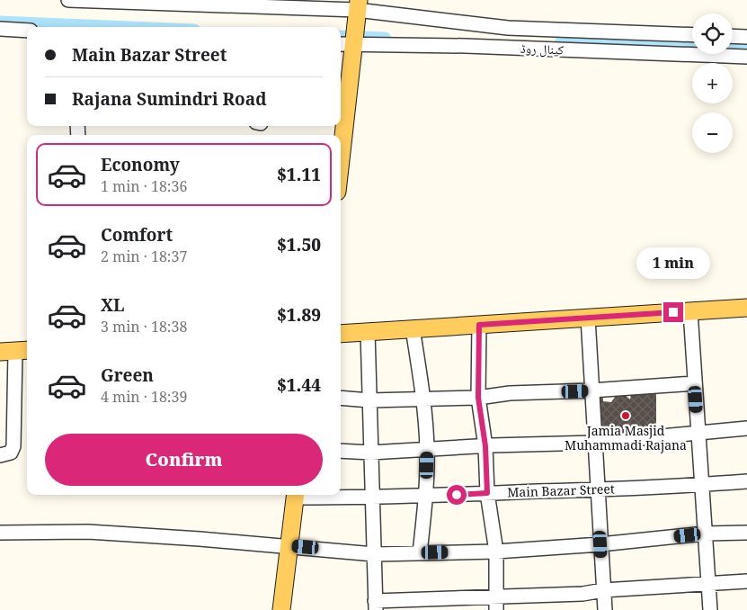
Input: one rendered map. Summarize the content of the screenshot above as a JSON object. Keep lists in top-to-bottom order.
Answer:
{
  "streets": {
    "street": ["کینال روڈ", "Main Bazar Street"]
  },
  "places": ["Jamia Masjid Muhammadi Rajana"],
  "page": {
    "map_buttons": ["+", "−"],
    "banner": ["Main Bazar Street", "Rajana Sumindri Road"],
    "list": [
      {
        "name": "Economy",
        "note": "1 min · 18:36",
        "value": "$1.11"
      },
      {
        "name": "Comfort",
        "note": "2 min · 18:37",
        "value": "$1.50"
      },
      {
        "name": "XL",
        "note": "3 min · 18:38",
        "value": "$1.89"
      },
      {
        "name": "Green",
        "note": "4 min · 18:39",
        "value": "$1.44"
      }
    ],
    "bubble": "1 min",
    "buttons": "Confirm"
  }
}
